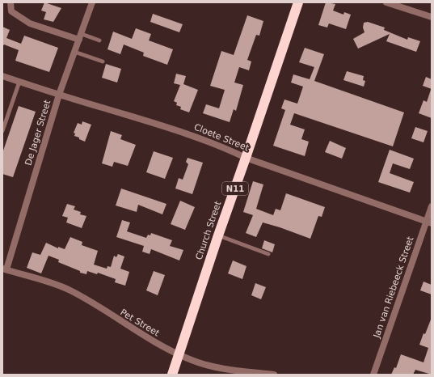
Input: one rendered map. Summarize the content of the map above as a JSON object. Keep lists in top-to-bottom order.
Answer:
{
  "streets": {
    "highway": ["N11", "Church Street"],
    "street": [
      "De Jager Street",
      "Cloete Street",
      "Jan van Riebeeck Street",
      "Pet Street"
    ]
  },
  "crossings": [
    ["De Jager Street", "Cloete Street"],
    ["De Jager Street", "Pet Street"],
    ["Cloete Street", "Church Street"],
    ["Cloete Street", "Jan van Riebeeck Street"],
    ["Church Street", "Pet Street"]
  ]
}
